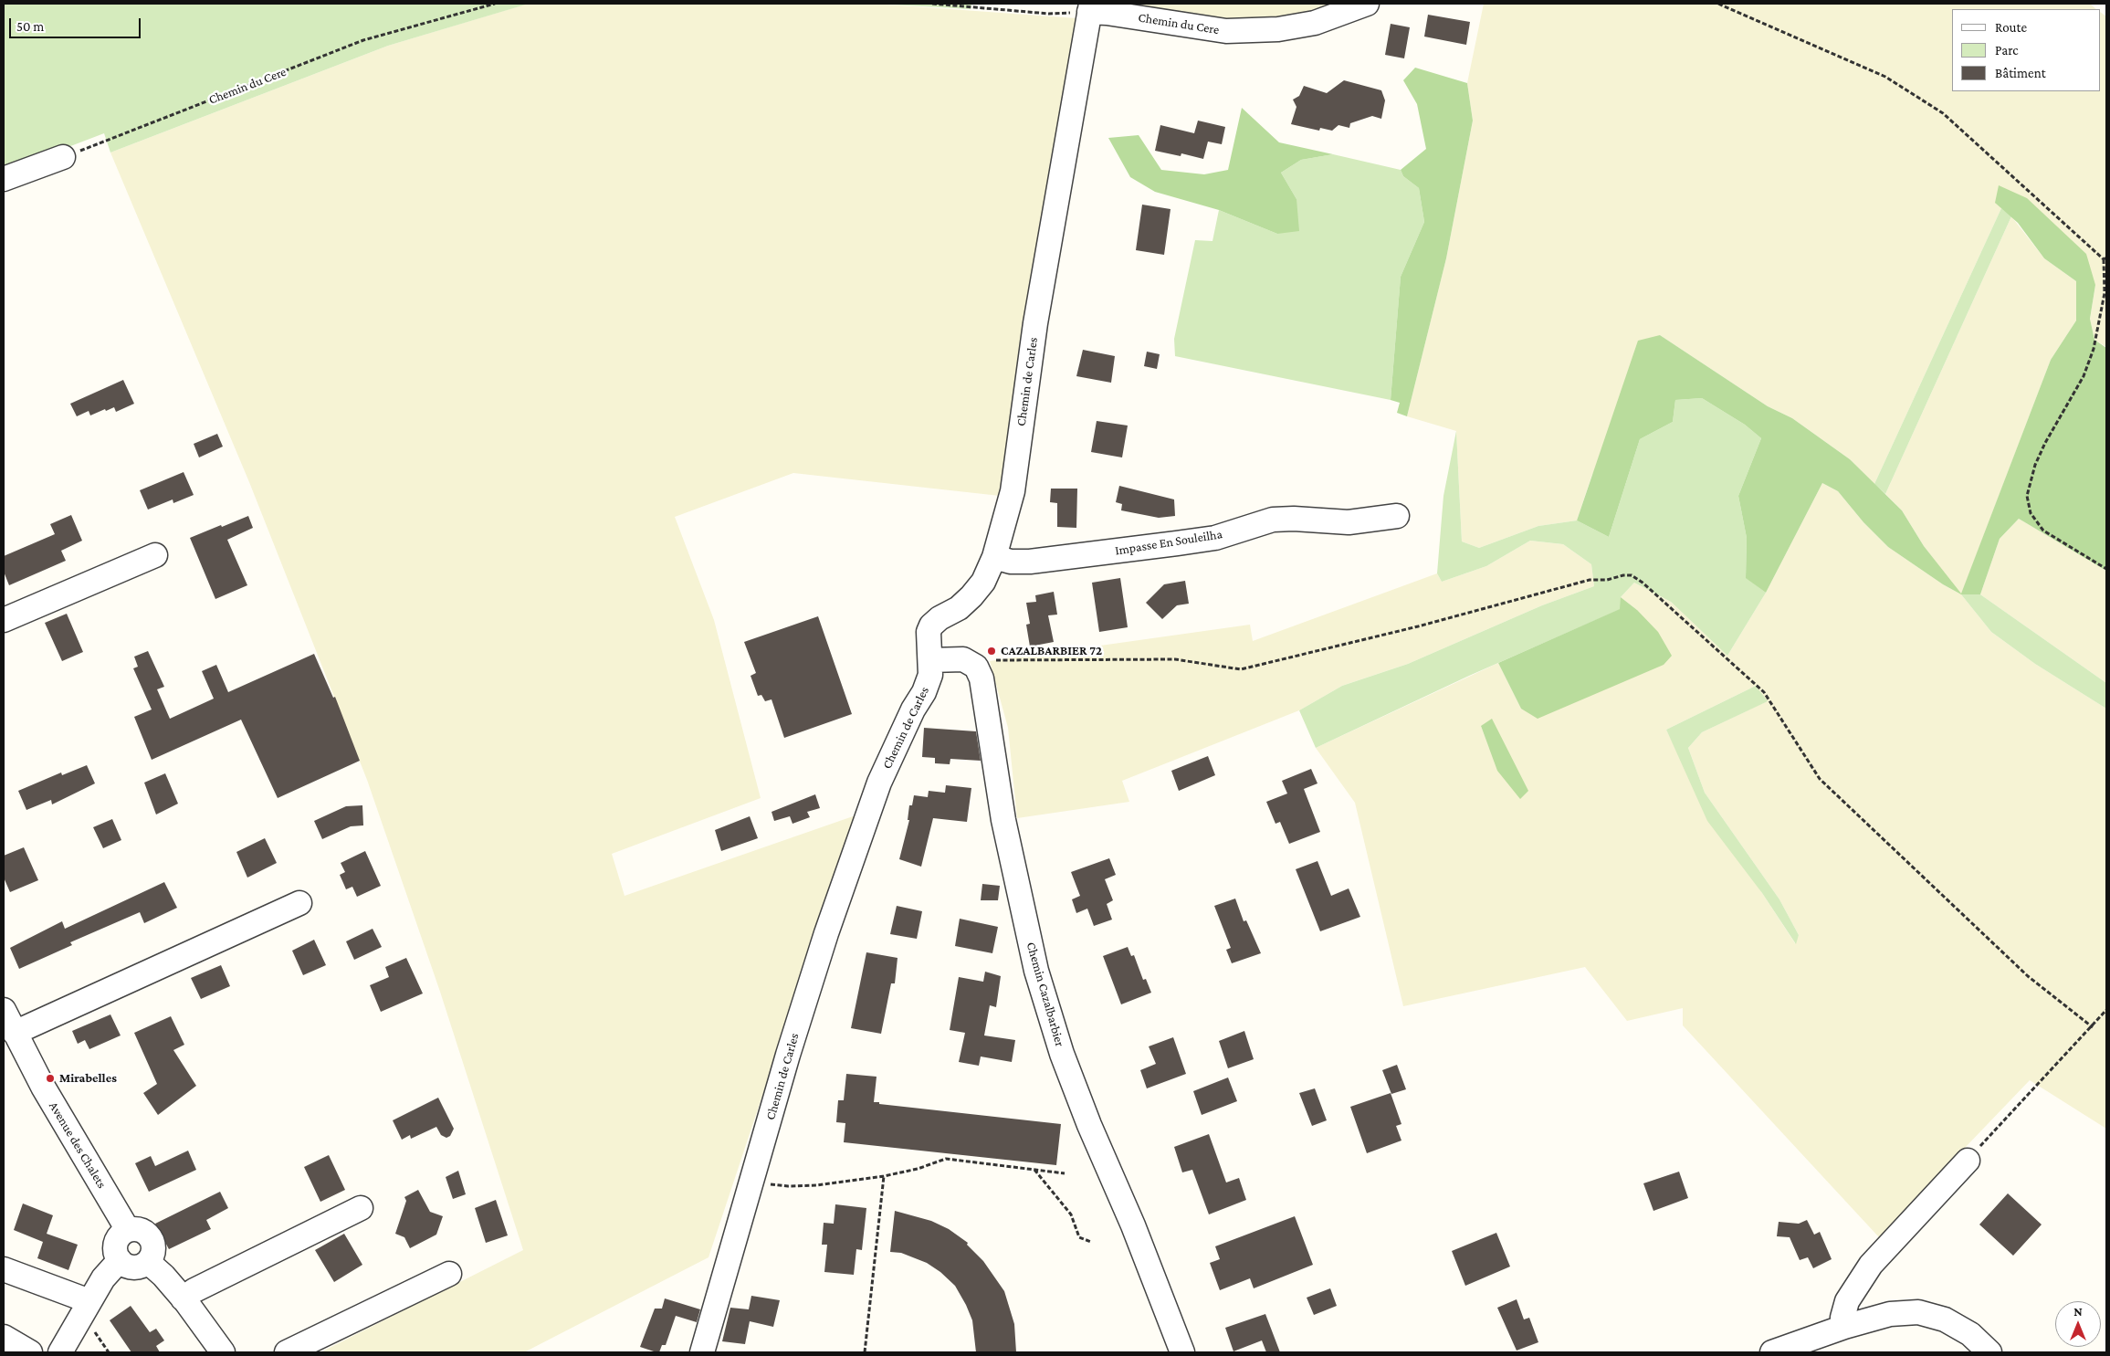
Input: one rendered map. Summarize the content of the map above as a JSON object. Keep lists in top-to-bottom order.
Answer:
{
  "streets": {
    "street": [
      "Chemin du Cere",
      "Chemin de Carles",
      "Impasse En Souleilha",
      "Chemin Cazalbarbier",
      "Avenue des Chalets"
    ]
  },
  "crossings": [
    ["Chemin du Cere", "Chemin de Carles"],
    ["Chemin de Carles", "Impasse En Souleilha"]
  ],
  "places": ["CAZALBARBIER 72", "Mirabelles"],
  "legend": ["Route", "Parc", "Bâtiment"],
  "scale_bar": "50 m",
  "north": "top"
}
